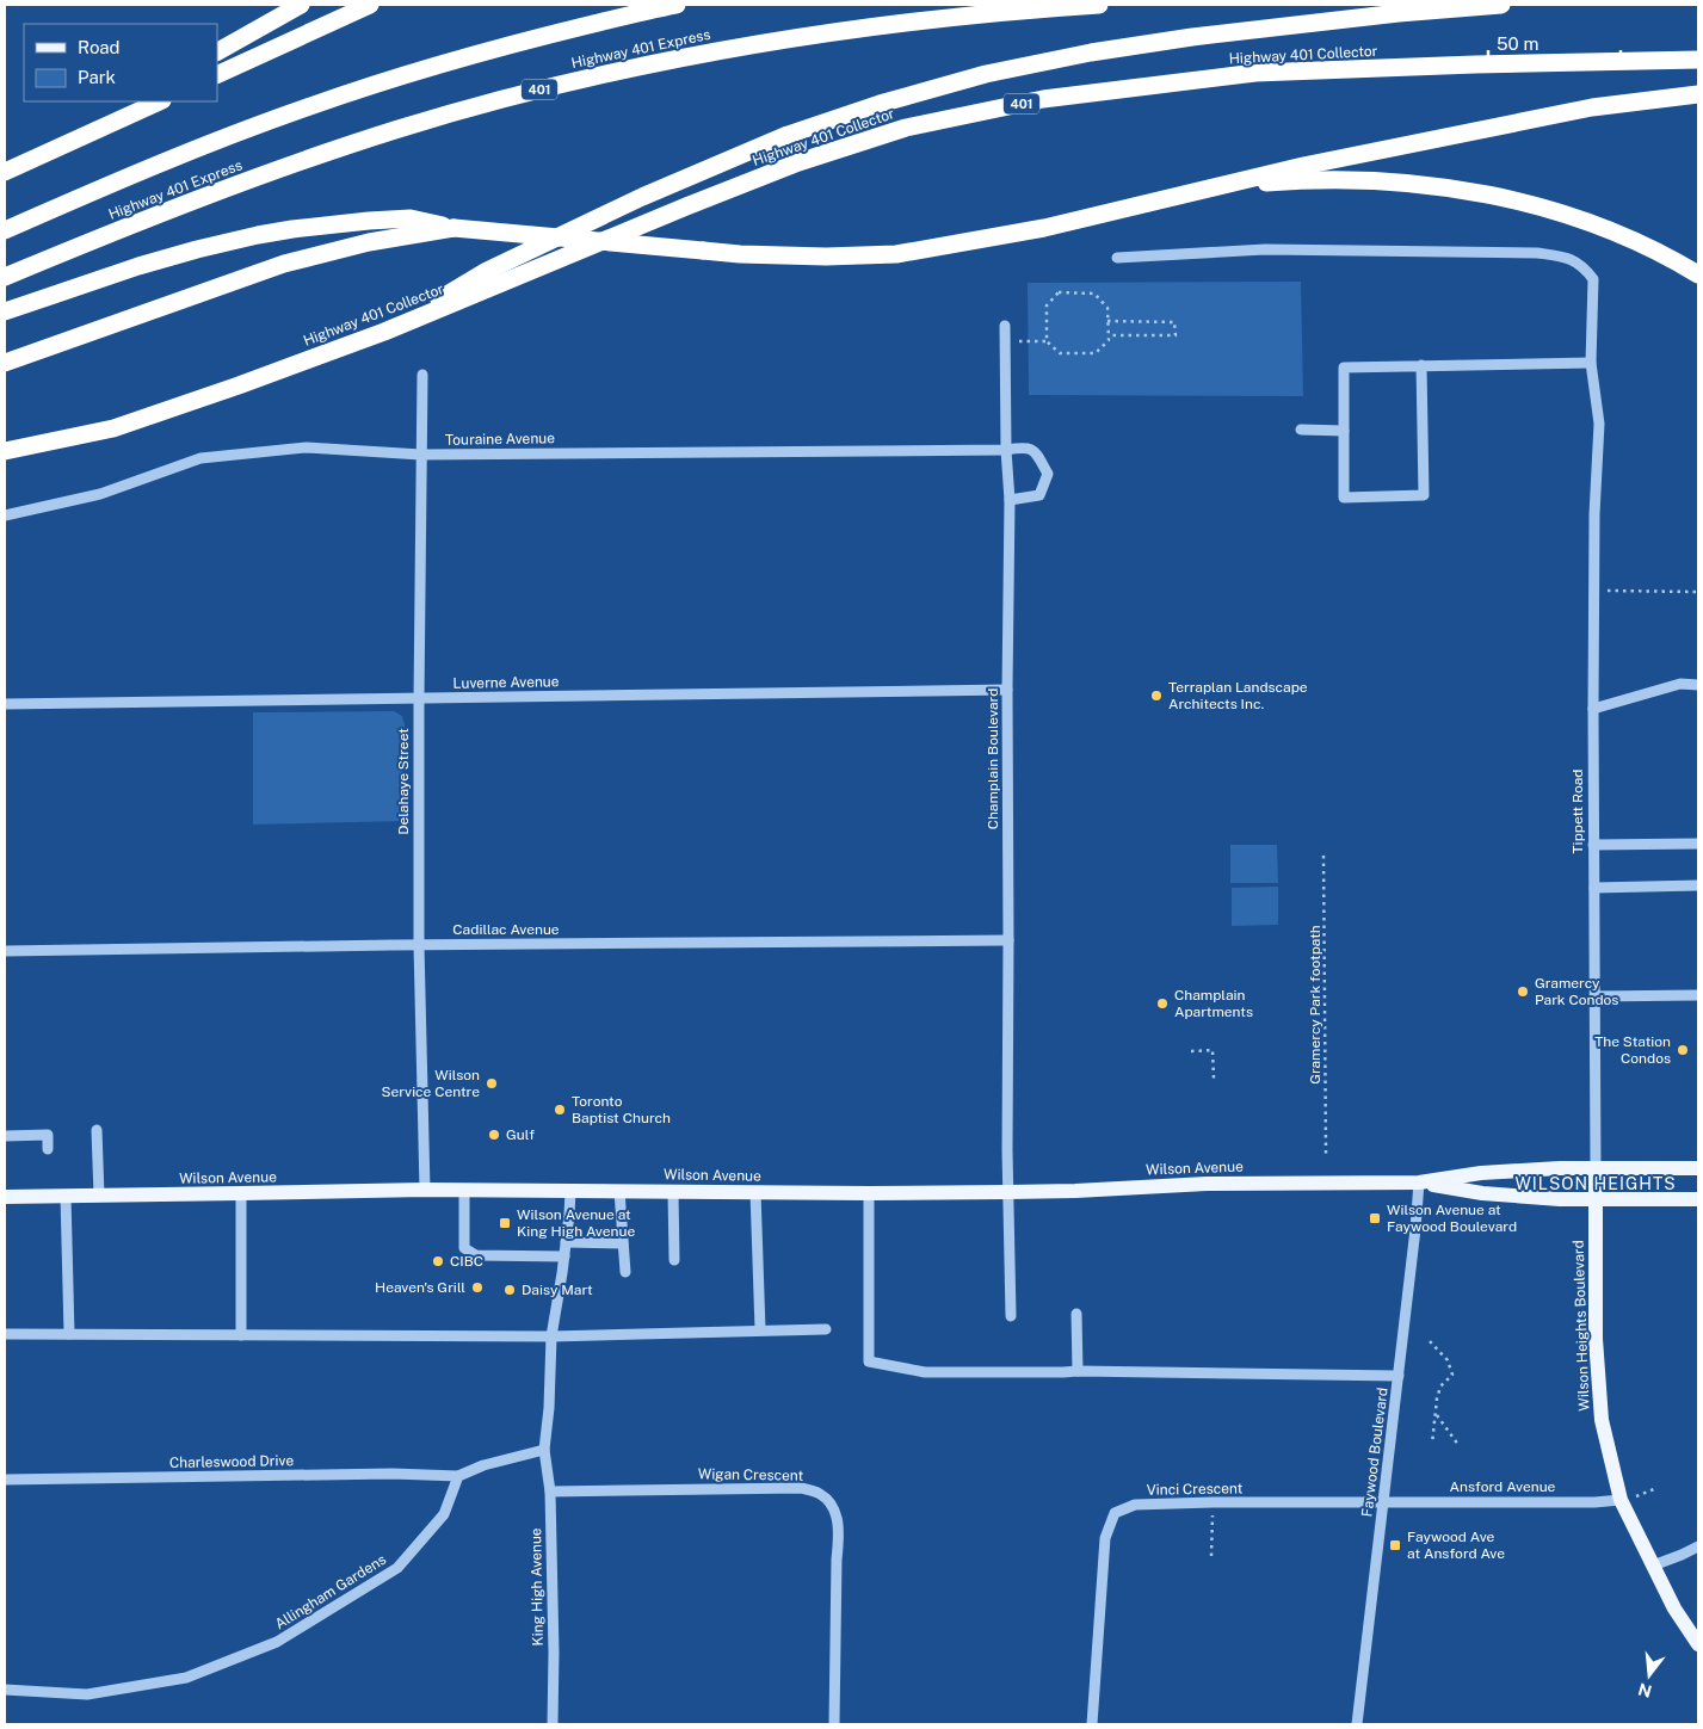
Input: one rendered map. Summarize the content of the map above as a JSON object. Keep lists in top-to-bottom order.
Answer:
{
  "streets": {
    "highway": ["Highway 401 Express", "Highway 401 Collector", "401"],
    "main road": ["Tippett Road", "Wilson Avenue", "Wilson Heights Boulevard"],
    "street": [
      "Touraine Avenue",
      "Luverne Avenue",
      "Champlain Boulevard",
      "Delahaye Street",
      "Cadillac Avenue",
      "Faywood Boulevard",
      "Charleswood Drive",
      "Wigan Crescent",
      "Ansford Avenue",
      "Vinci Crescent",
      "King High Avenue",
      "Allingham Gardens"
    ],
    "path": ["Gramercy Park footpath"]
  },
  "crossings": [
    ["Touraine Avenue", "Champlain Boulevard"],
    ["Touraine Avenue", "Delahaye Street"],
    ["Luverne Avenue", "Champlain Boulevard"],
    ["Luverne Avenue", "Delahaye Street"],
    ["Champlain Boulevard", "Cadillac Avenue"],
    ["Champlain Boulevard", "Wilson Avenue"],
    ["Delahaye Street", "Cadillac Avenue"],
    ["Delahaye Street", "Wilson Avenue"],
    ["Tippett Road", "Wilson Avenue"],
    ["Tippett Road", "Wilson Heights Boulevard"],
    ["Wilson Avenue", "Wilson Heights Boulevard"],
    ["Wilson Avenue", "Faywood Boulevard"],
    ["Wilson Heights Boulevard", "Ansford Avenue"],
    ["Faywood Boulevard", "Ansford Avenue"],
    ["Faywood Boulevard", "Vinci Crescent"],
    ["Charleswood Drive", "Allingham Gardens"],
    ["Wigan Crescent", "King High Avenue"],
    ["Ansford Avenue", "Vinci Crescent"]
  ],
  "districts": ["WILSON HEIGHTS"],
  "places": {
    "other": [
      "Terraplan Landscape Architects Inc.",
      "Gramercy Park Condos",
      "Champlain Apartments",
      "The Station Condos",
      "Wilson Service Centre",
      "Toronto Baptist Church",
      "Gulf",
      "CIBC",
      "Heaven's Grill",
      "Daisy Mart"
    ],
    "transit": ["Wilson Avenue at Faywood Boulevard", "Wilson Avenue at King High Avenue", "Faywood Ave at Ansford Ave"]
  },
  "legend": ["Road", "Park"],
  "scale_bar": "50 m",
  "north": "bottom"
}
